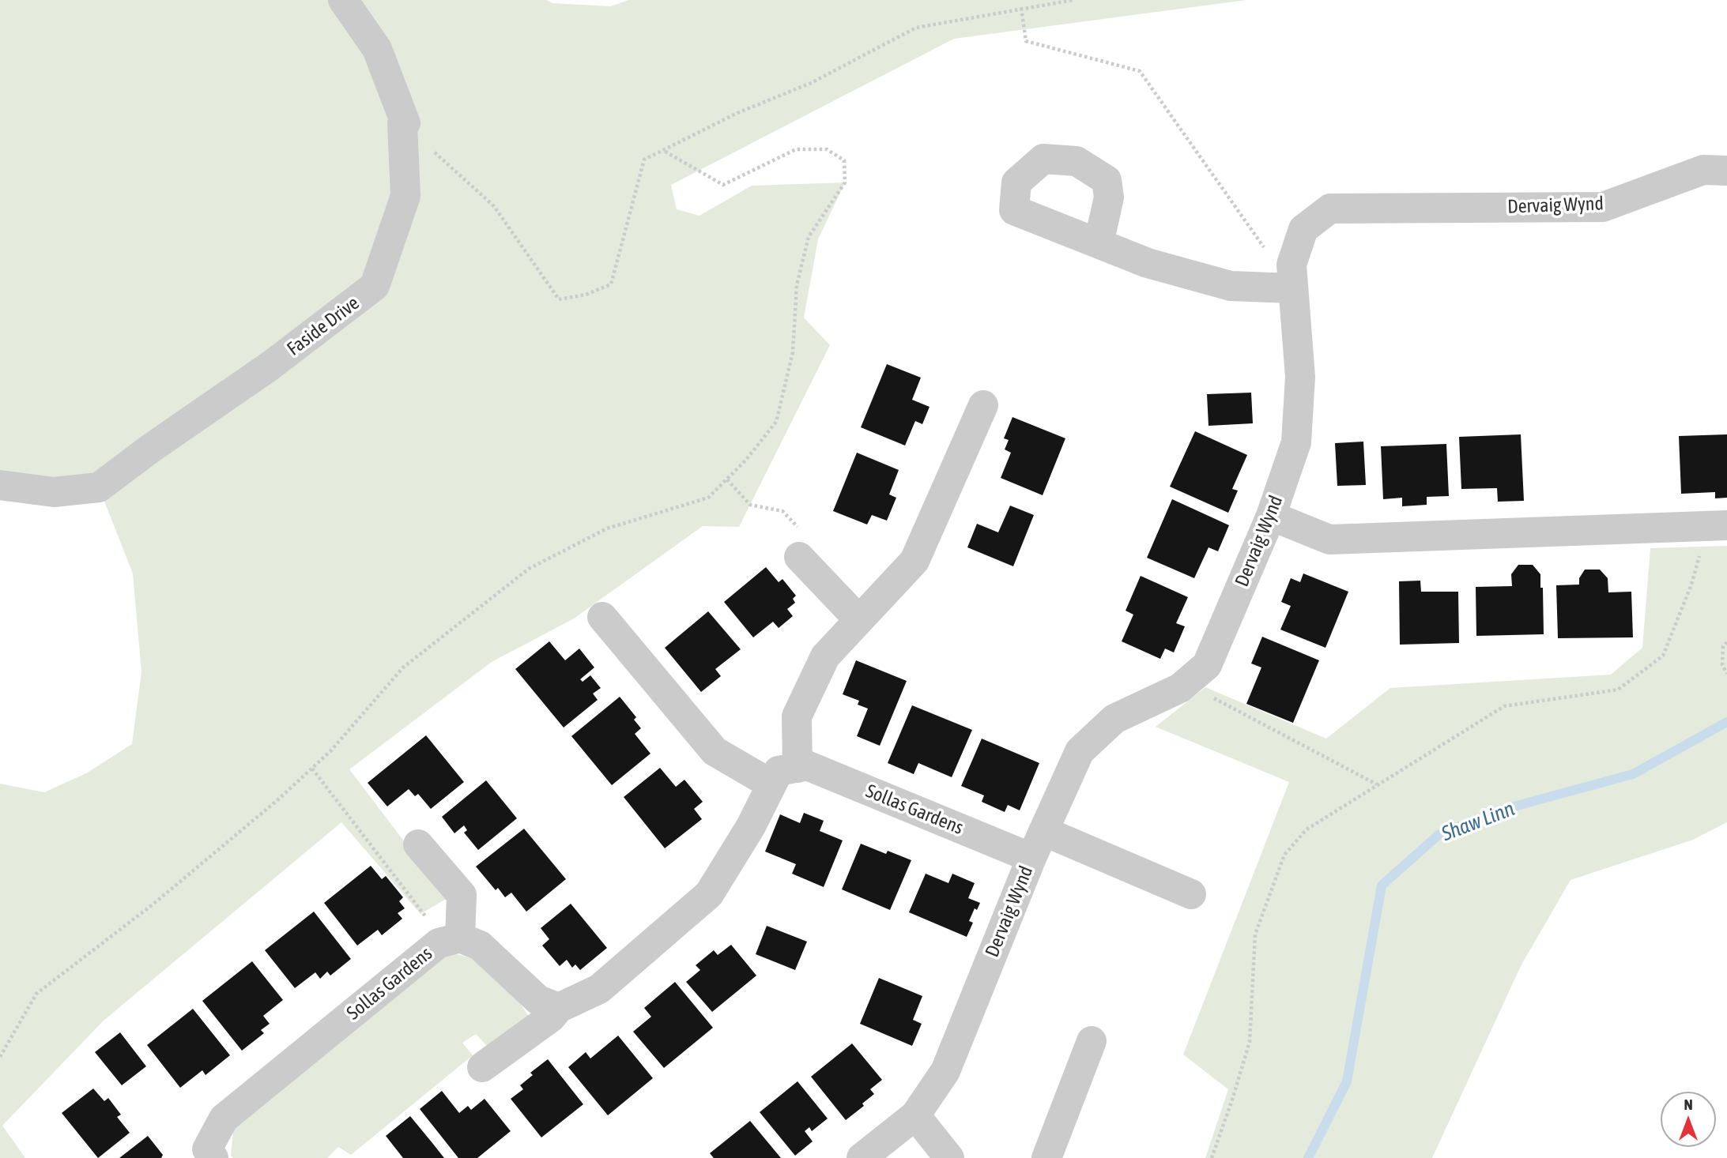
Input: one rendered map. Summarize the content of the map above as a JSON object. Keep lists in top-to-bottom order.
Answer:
{
  "streets": {
    "street": ["Dervaig Wynd", "Faside Drive", "Sollas Gardens"]
  },
  "crossings": [
    ["Dervaig Wynd", "Sollas Gardens"]
  ],
  "water": ["Shaw Linn"],
  "north": "top"
}
